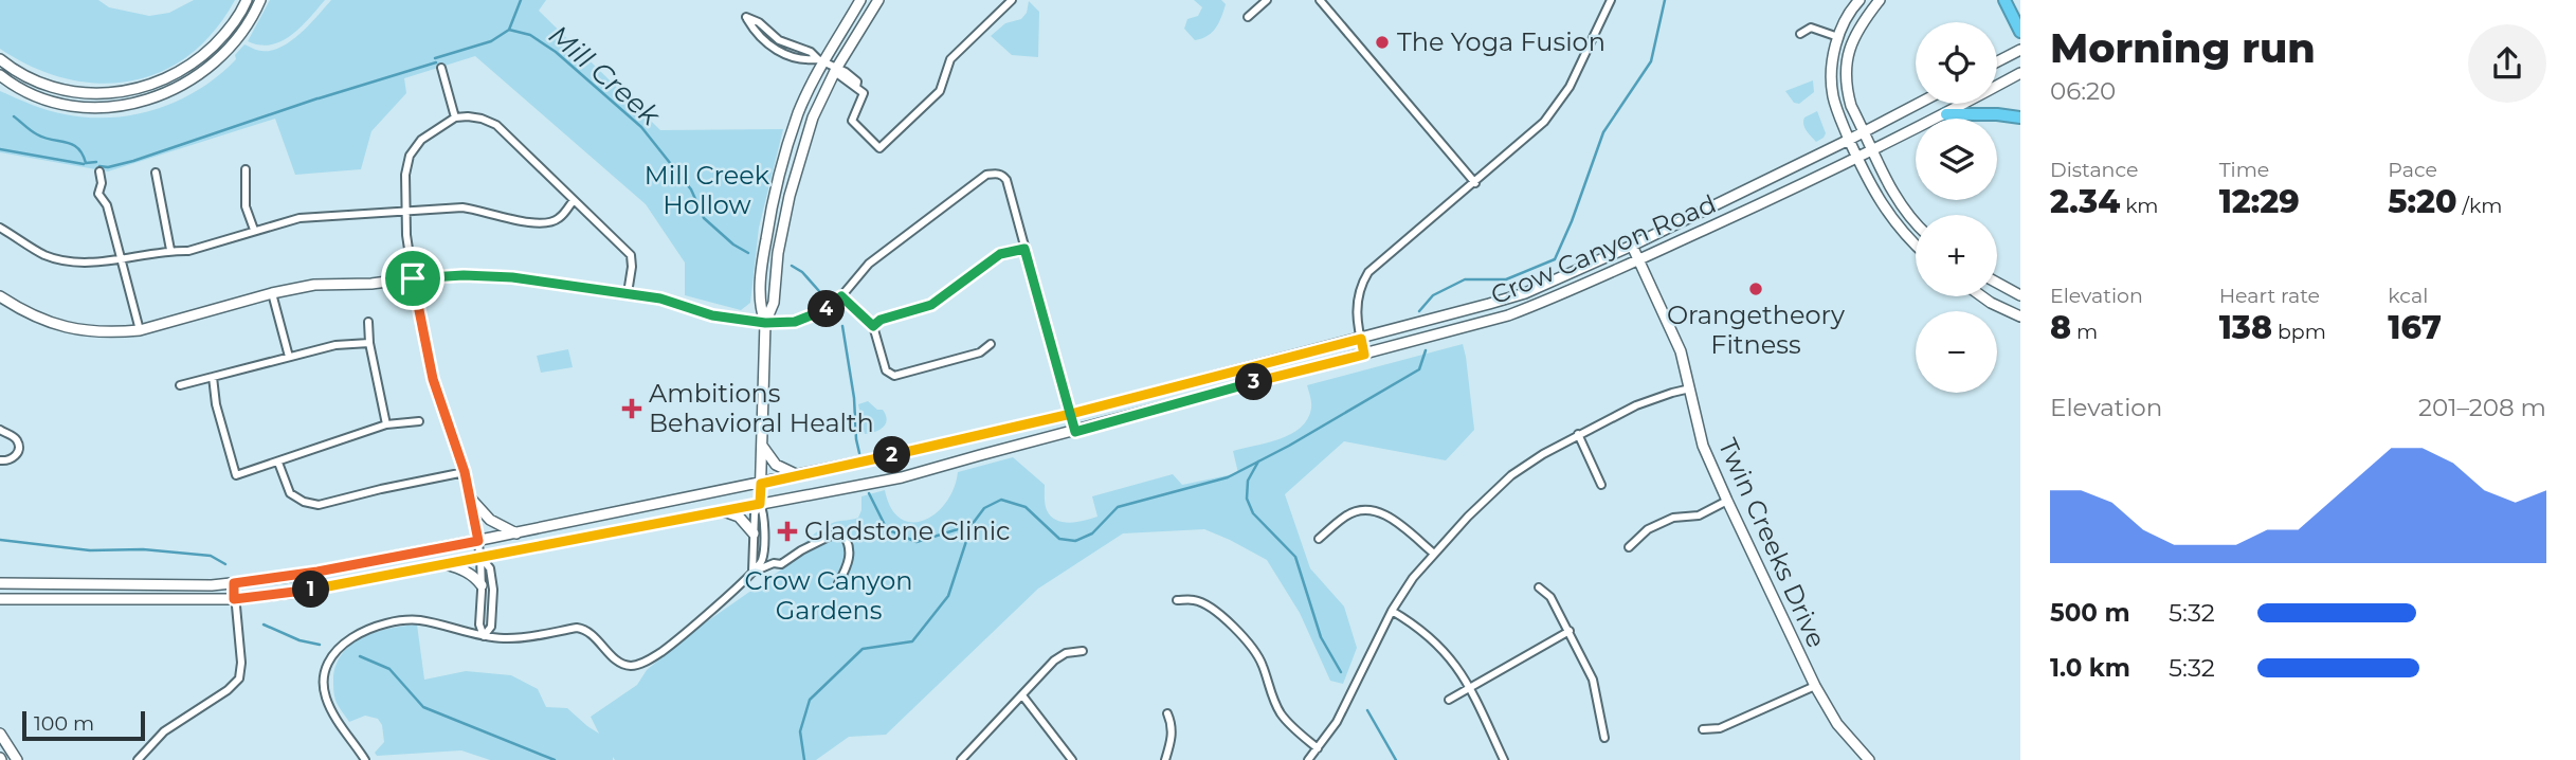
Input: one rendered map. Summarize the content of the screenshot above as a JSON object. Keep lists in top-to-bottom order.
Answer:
{
  "streets": {
    "main road": ["Crow Canyon Road", "Twin Creeks Drive"]
  },
  "crossings": [
    ["Crow Canyon Road", "Twin Creeks Drive"]
  ],
  "water": ["Mill Creek"],
  "parks": ["Mill Creek Hollow", "Crow Canyon Gardens"],
  "places": {
    "other": ["The Yoga Fusion", "Orangetheory Fitness"],
    "health": ["Ambitions Behavioral Health", "Gladstone Clinic"]
  },
  "scale_bar": "100 m",
  "page": {
    "heading": ["Morning run", "06:20"],
    "map_buttons": ["+", "−"],
    "stats": [
      ["Distance", "2.34 km"],
      ["Time", "12:29"],
      ["Pace", "5:20 /km"],
      ["Elevation", "8 m"],
      ["Heart rate", "138 bpm"],
      ["kcal", "167"]
    ],
    "pins": [
      "4",
      "3",
      "2",
      "1"
    ],
    "chart": ["Elevation", "201–208 m"],
    "list": [
      {
        "name": "500 m",
        "note": "5:32"
      },
      {
        "name": "1.0 km",
        "note": "5:32"
      }
    ],
    "scale": "100 m"
  }
}
